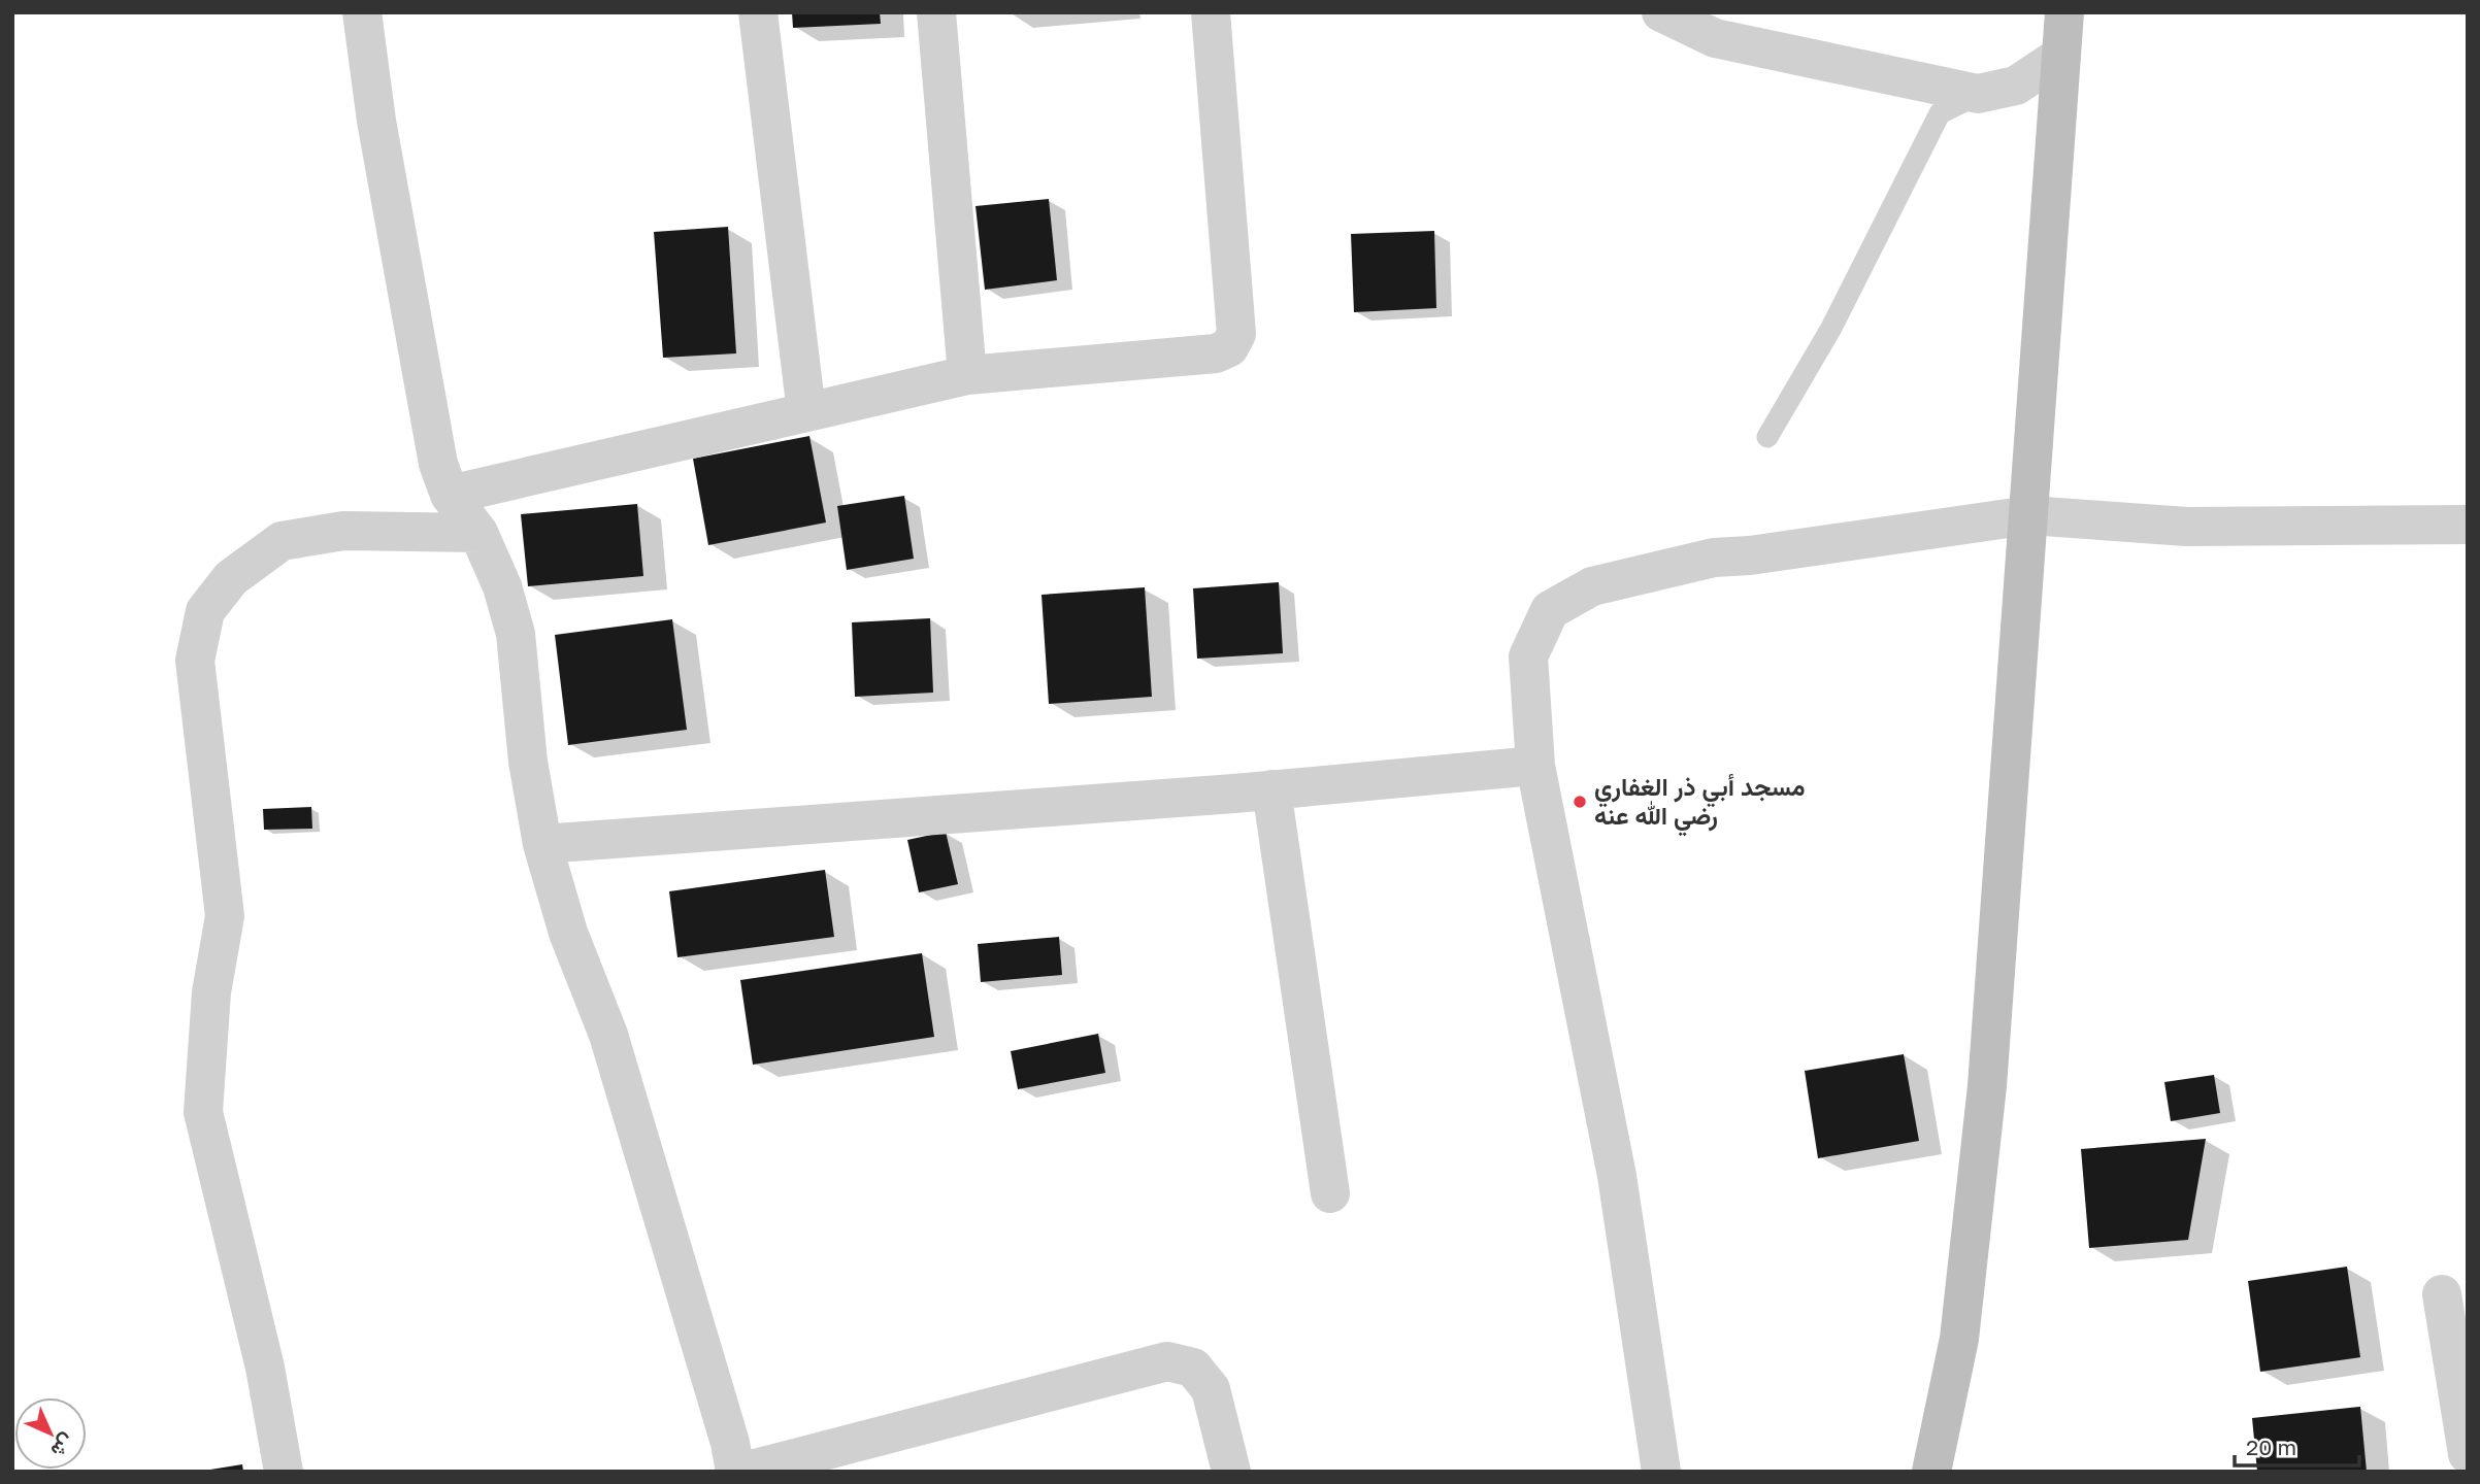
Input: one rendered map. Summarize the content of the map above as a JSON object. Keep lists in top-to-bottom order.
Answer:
{
  "places": ["مسجد أبي ذر الغفاري رضي الله عنه"],
  "scale_bar": "20 m",
  "north": "bottom right"
}
